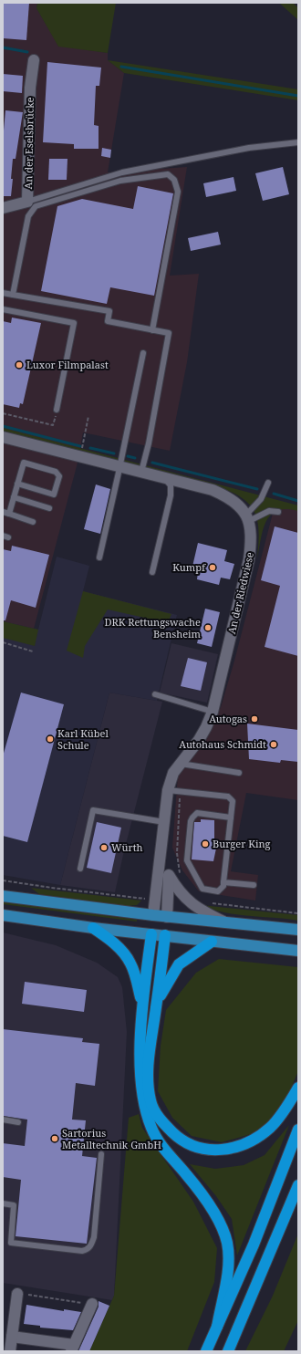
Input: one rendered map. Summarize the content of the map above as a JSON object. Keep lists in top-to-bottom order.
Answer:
{
  "streets": {
    "street": ["An der Eselsbrücke", "An der Riedwiese"]
  },
  "places": [
    "Luxor Filmpalast",
    "Kumpf",
    "DRK Rettungswache Bensheim",
    "Autogas",
    "Karl Kübel Schule",
    "Autohaus Schmidt",
    "Burger King",
    "Würth",
    "Sartorius Metalltechnik GmbH"
  ]
}
